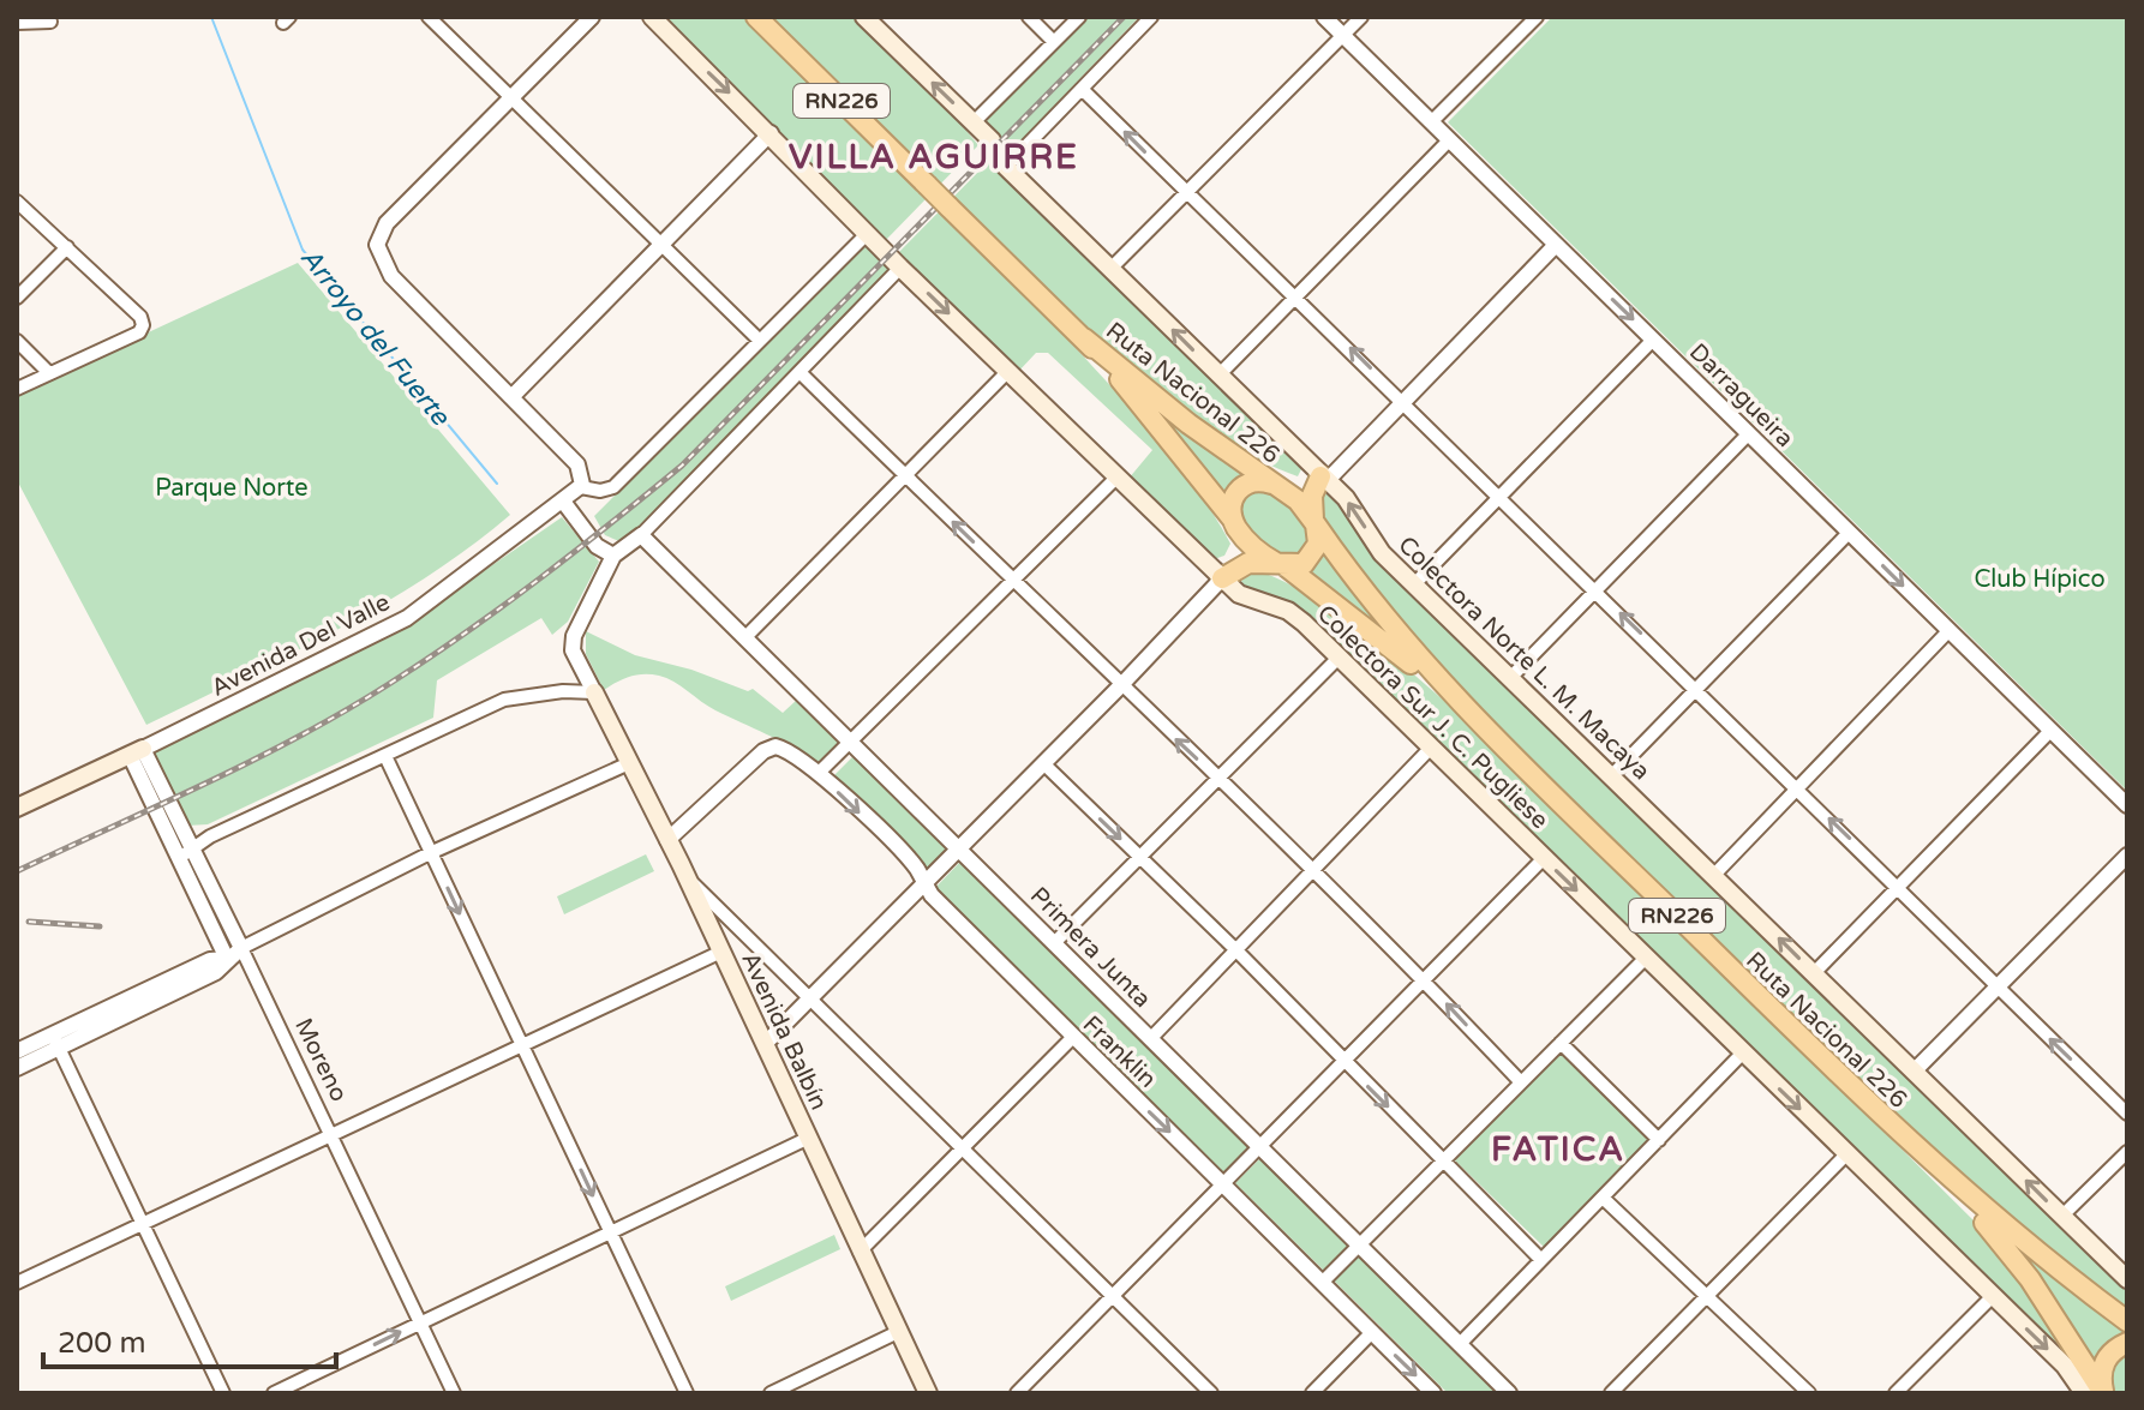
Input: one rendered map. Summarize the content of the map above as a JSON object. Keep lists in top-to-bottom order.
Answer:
{
  "streets": {
    "highway": ["RN226", "Ruta Nacional 226"],
    "main road": [
      "Avenida Del Valle",
      "Colectora Norte L. M. Macaya",
      "Colectora Sur J. C. Pugliese",
      "Avenida Balbín"
    ],
    "street": [
      "Darragueira",
      "Primera Junta",
      "Franklin",
      "Moreno"
    ]
  },
  "crossings": [
    ["Avenida Del Valle", "Moreno"],
    ["Avenida Balbín", "Franklin"]
  ],
  "one_way": ["Colectora Norte L. M. Macaya", "Colectora Sur J. C. Pugliese", "Franklin"],
  "districts": ["VILLA AGUIRRE", "FATICA"],
  "water": ["Arroyo del Fuerte"],
  "parks": ["Parque Norte", "Club Hípico"],
  "scale_bar": "200 m"
}
